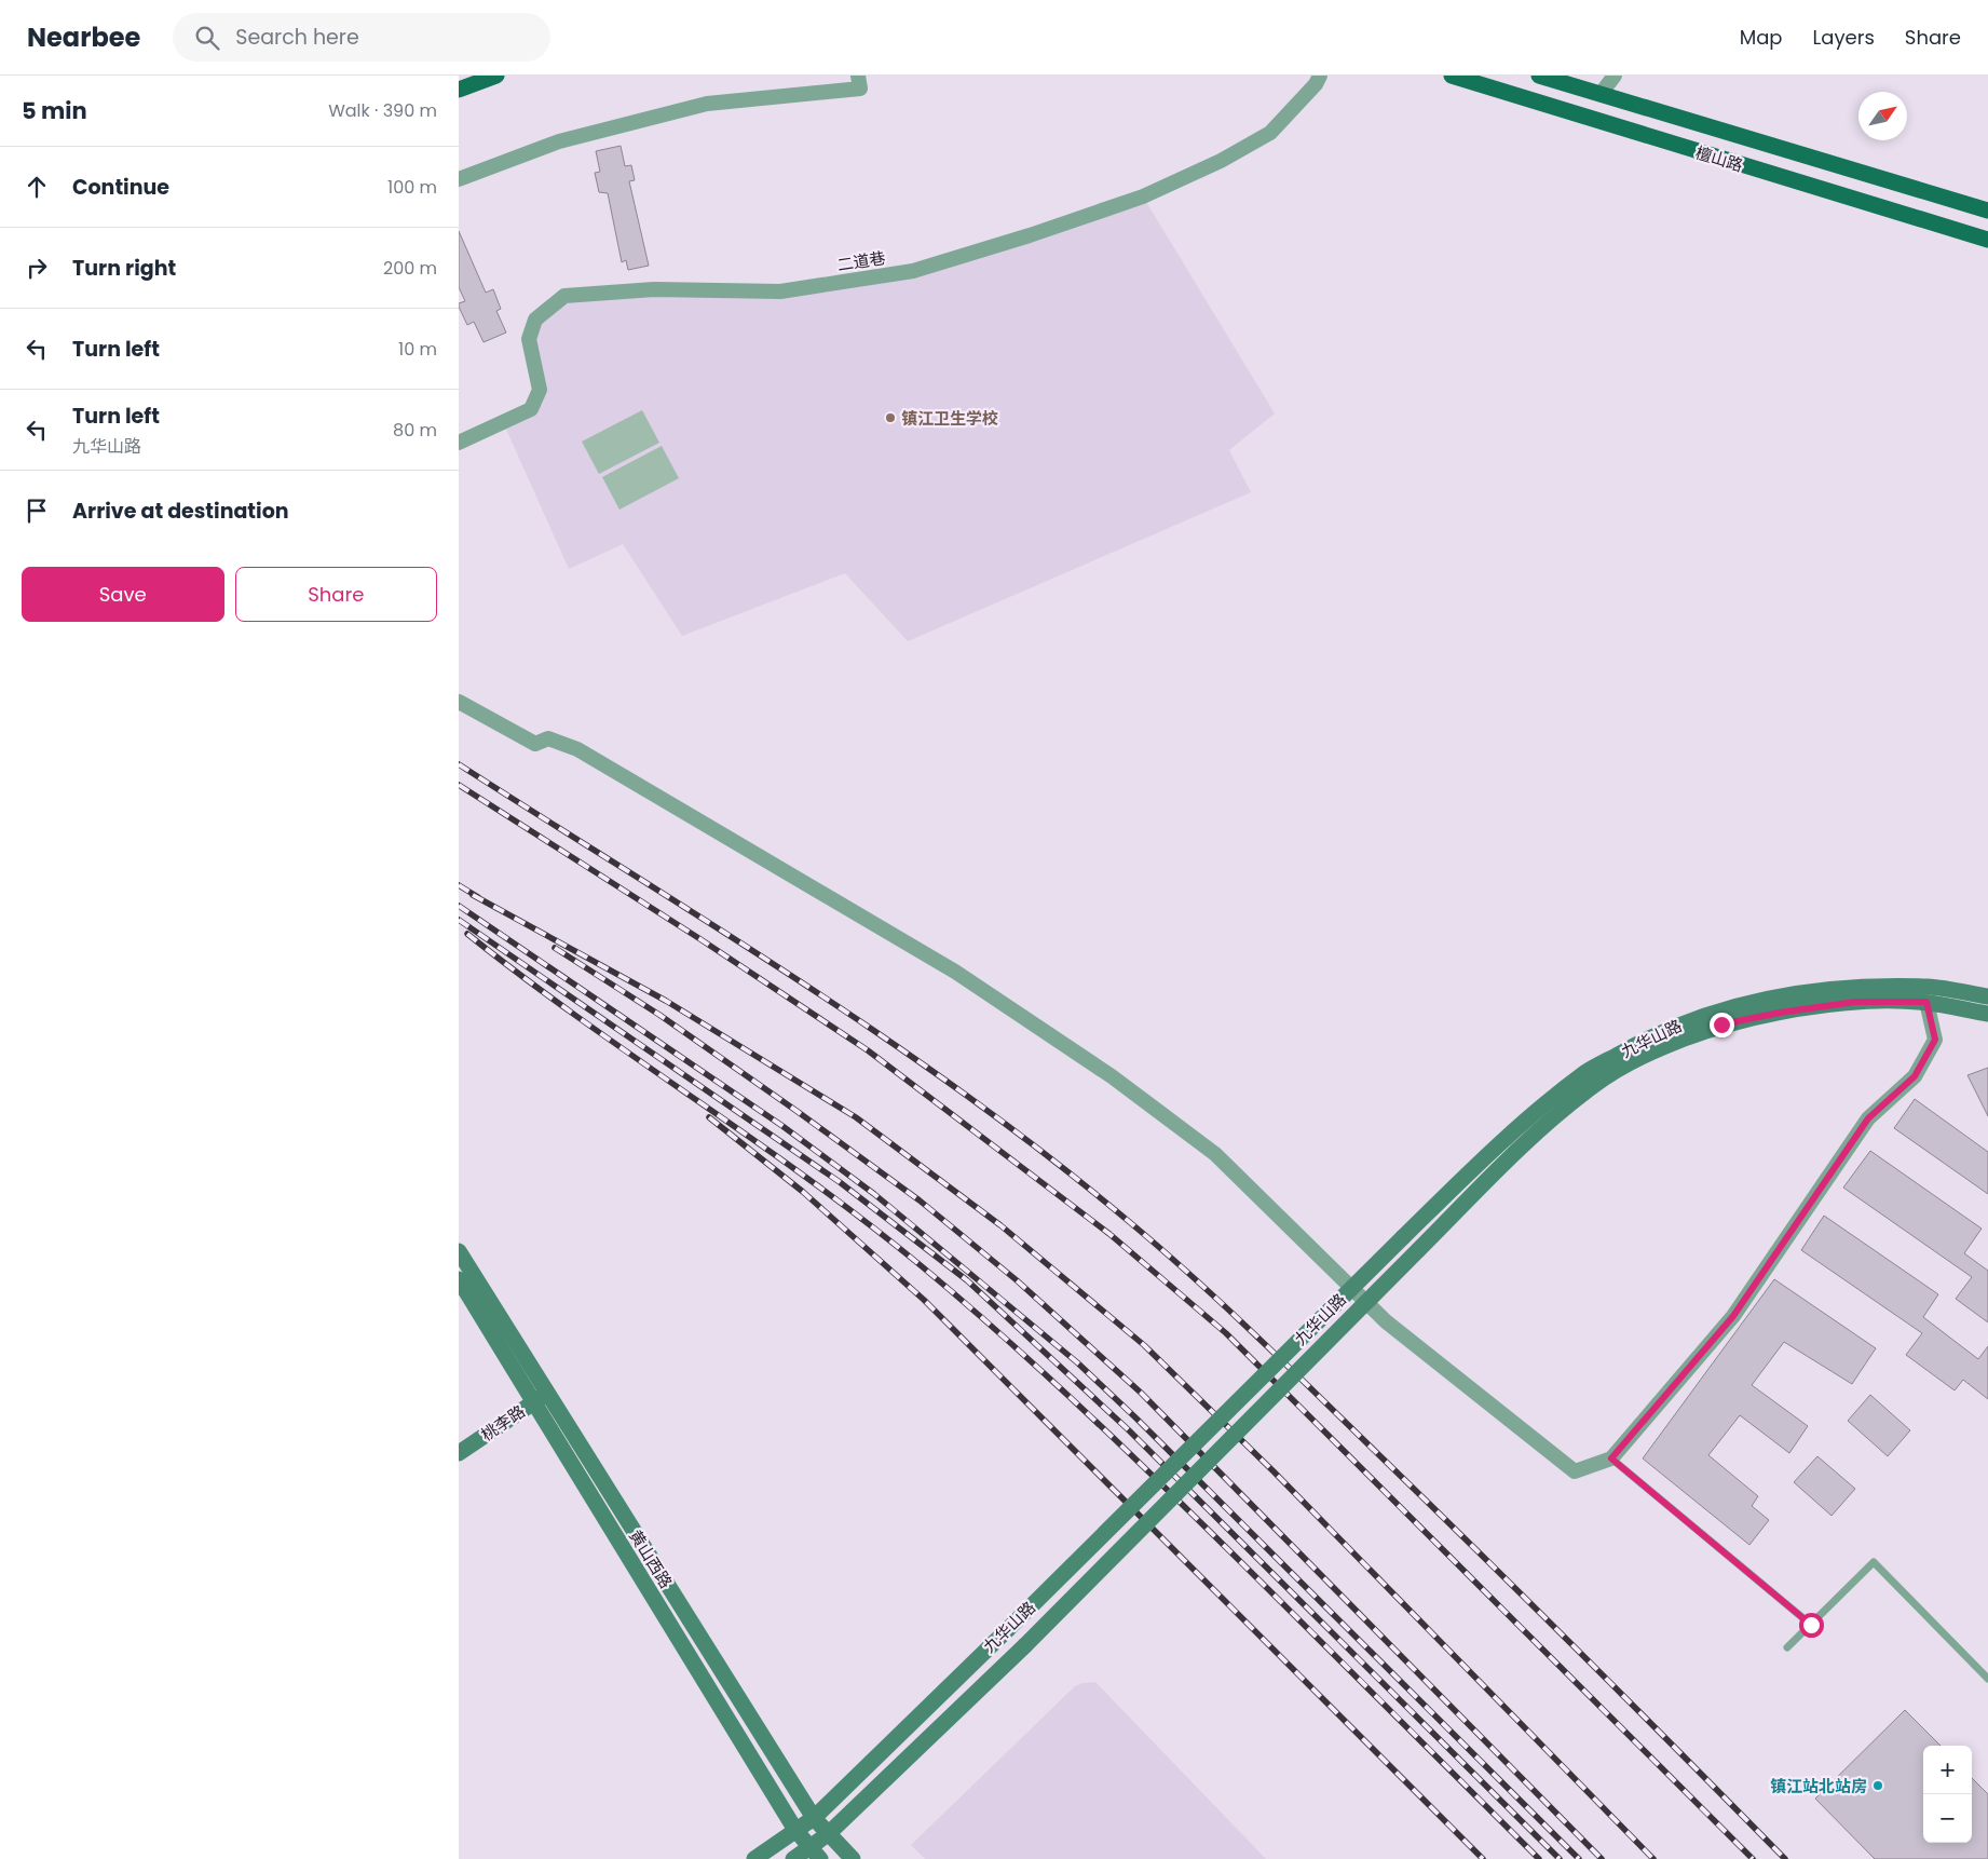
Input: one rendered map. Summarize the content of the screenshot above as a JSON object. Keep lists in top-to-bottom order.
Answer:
{
  "streets": {
    "main road": [
      "檀山路",
      "九华山路",
      "桃李路",
      "黄山西路"
    ],
    "street": ["二道巷"]
  },
  "crossings": [
    ["九华山路", "黄山西路"],
    ["桃李路", "黄山西路"]
  ],
  "places": ["镇江卫生学校", "镇江站北站房"],
  "north": "top right",
  "page": {
    "header": "Nearbee",
    "search": "Search here",
    "nav": ["Map", "Layers", "Share"],
    "heading": ["5 min", "Walk · 390 m"],
    "list": [
      ["Continue", "100 m"],
      ["Turn right", "200 m"],
      ["Turn left", "10 m"],
      ["Turn left", "九华山路", "80 m"],
      "Arrive at destination"
    ],
    "buttons": ["Save", "Share"],
    "map_buttons": ["+", "−"]
  }
}
